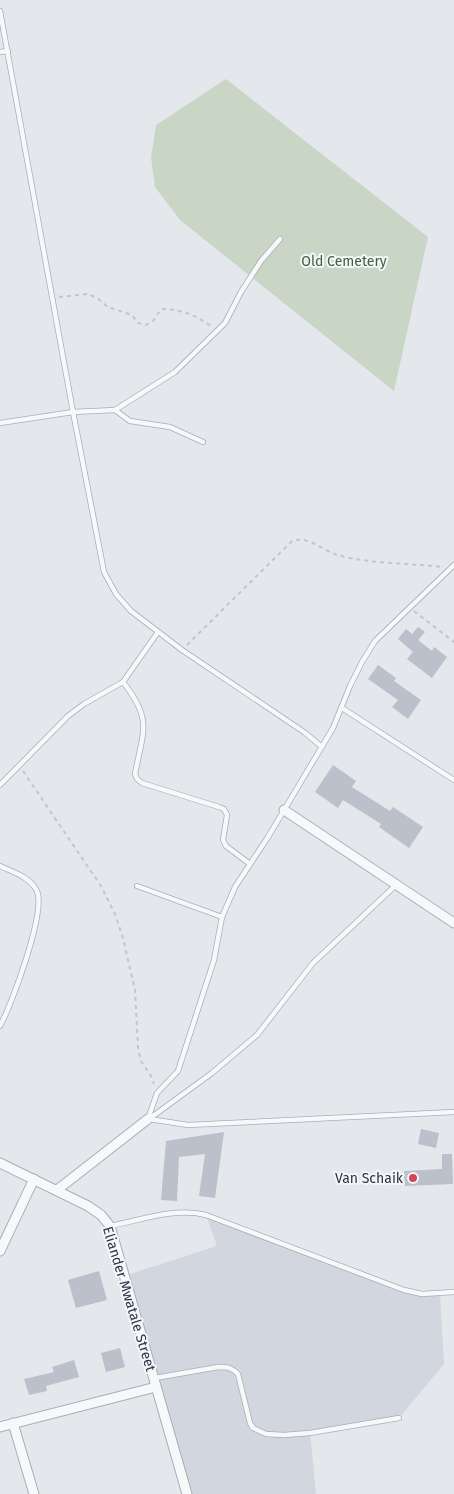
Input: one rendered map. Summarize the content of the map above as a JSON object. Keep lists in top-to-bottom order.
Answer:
{
  "streets": {
    "street": ["Eliander Mwatale Street"]
  },
  "parks": ["Old Cemetery"],
  "places": ["Van Schaik"]
}
